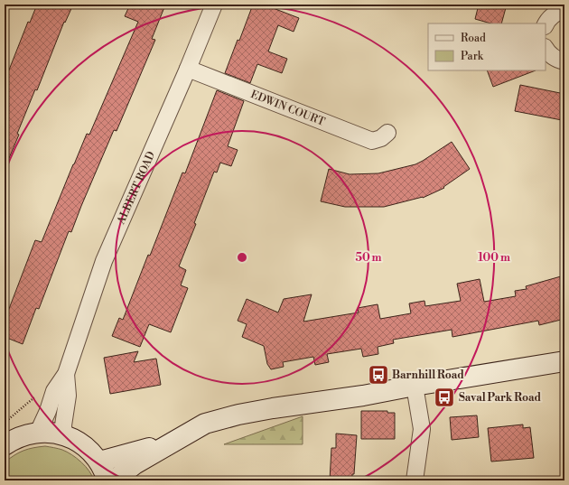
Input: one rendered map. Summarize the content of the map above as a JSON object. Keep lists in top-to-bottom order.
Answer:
{
  "streets": {
    "street": ["EDWIN COURT", "ALBERT ROAD"]
  },
  "crossings": [
    ["EDWIN COURT", "ALBERT ROAD"]
  ],
  "places": {
    "bus stop": ["Barnhill Road", "Saval Park Road"]
  },
  "legend": ["Road", "Park"],
  "rings": ["50 m", "100 m"]
}
